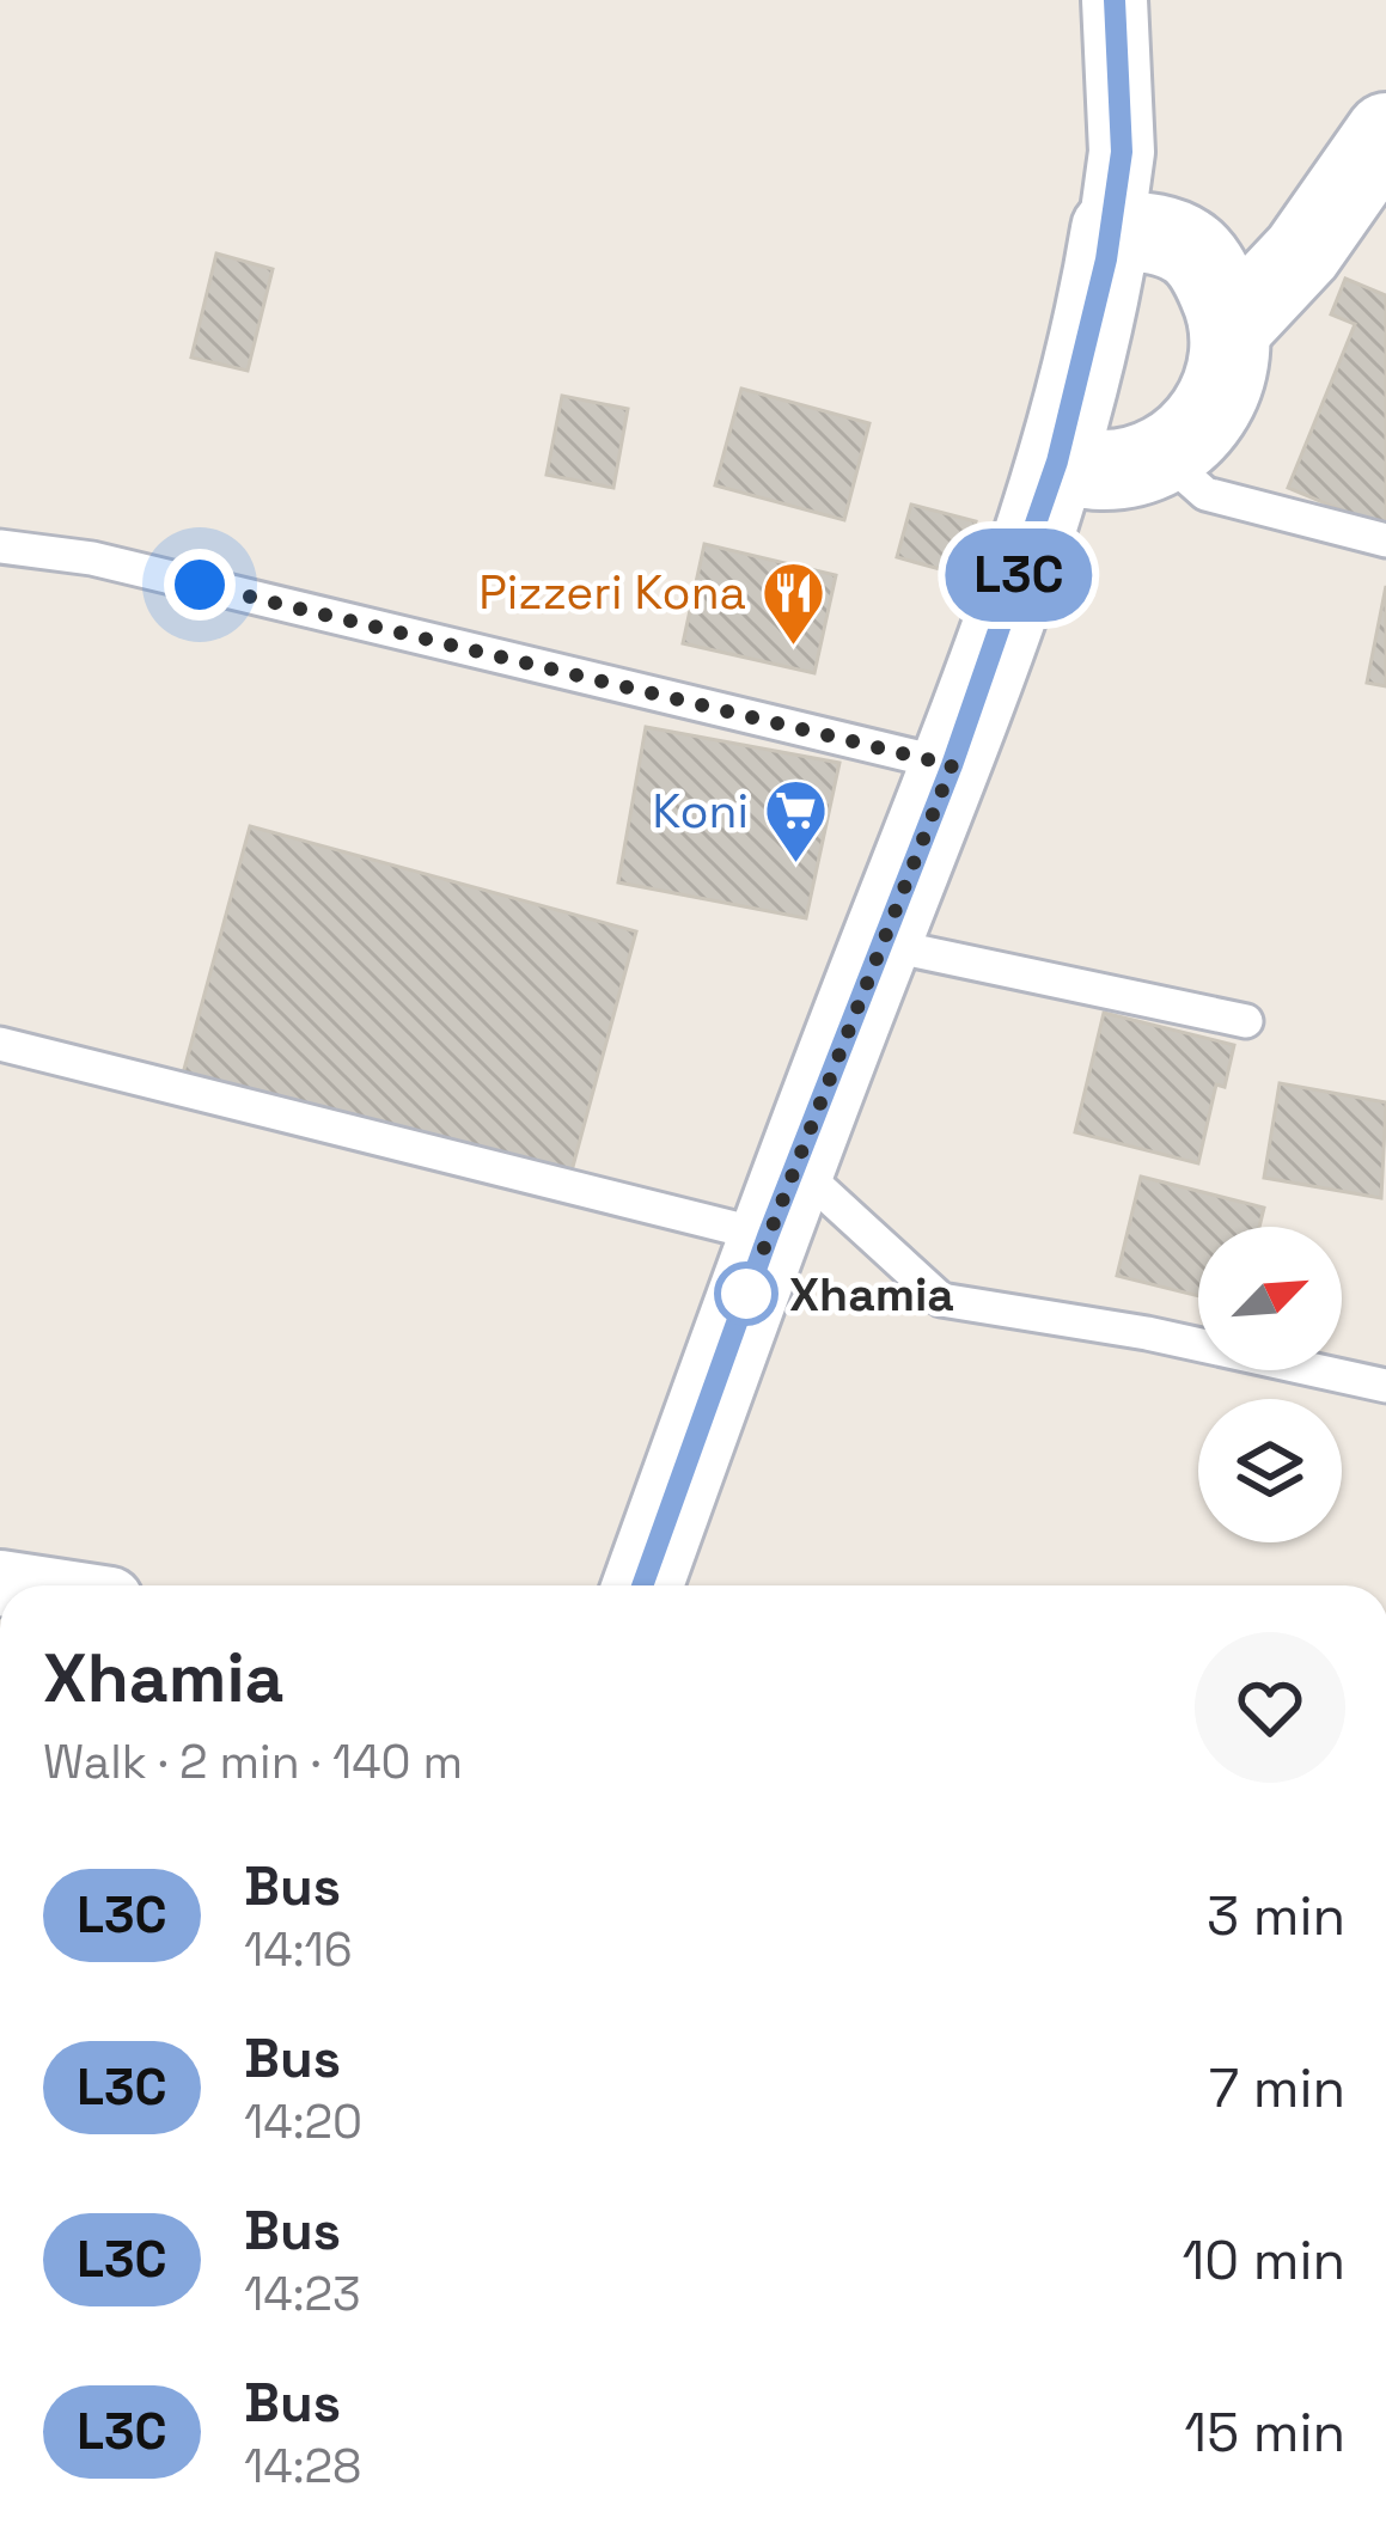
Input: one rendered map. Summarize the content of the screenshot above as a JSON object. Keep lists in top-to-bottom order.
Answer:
{
  "places": {
    "restaurant": ["Pizzeri Kona"],
    "supermarket": ["Koni"],
    "other": ["Xhamia"]
  },
  "lines": ["bus line L3C"],
  "north": "top right",
  "page": {
    "on_map": "L3C",
    "heading": ["Xhamia", "Walk · 2 min · 140 m"],
    "list": [
      {
        "mark": "L3C",
        "name": "Bus",
        "note": "14:16",
        "value": "3 min"
      },
      {
        "mark": "L3C",
        "name": "Bus",
        "note": "14:20",
        "value": "7 min"
      },
      {
        "mark": "L3C",
        "name": "Bus",
        "note": "14:23",
        "value": "10 min"
      },
      {
        "mark": "L3C",
        "name": "Bus",
        "note": "14:28",
        "value": "15 min"
      }
    ]
  }
}
